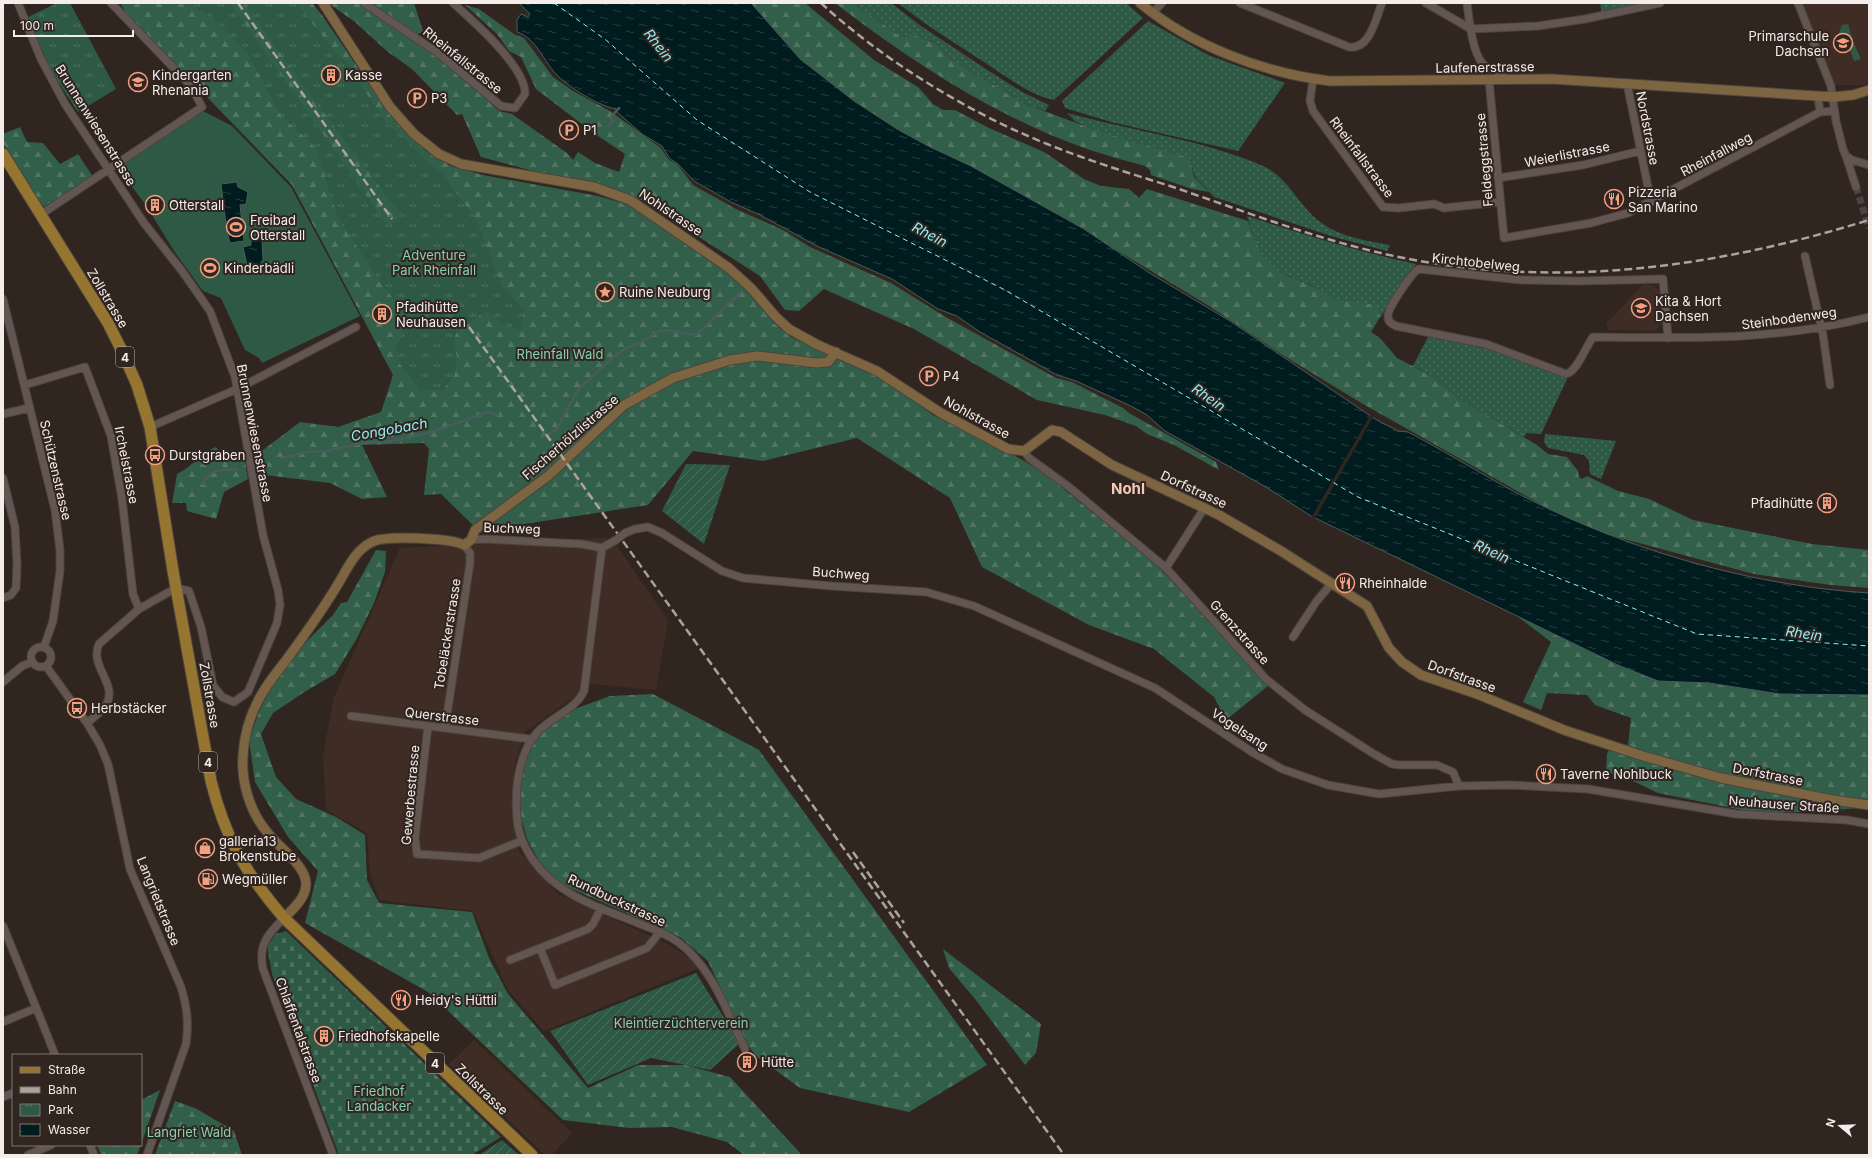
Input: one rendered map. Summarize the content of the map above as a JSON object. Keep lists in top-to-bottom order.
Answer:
{
  "streets": {
    "main road": ["Zollstrasse", "4"],
    "street": [
      "Rheinfallstrasse",
      "Laufenerstrasse",
      "Brunnenwiesenstrasse",
      "Nordstrasse",
      "Weierlistrasse",
      "Rheinfallweg",
      "Feldeggstrasse",
      "Nohlstrasse",
      "Kirchtobelweg",
      "Steinbodenweg",
      "Fischerhölzlistrasse",
      "Irchelstrasse",
      "Schützenstrasse",
      "Dorfstrasse",
      "Buchweg",
      "Grenzstrasse",
      "Tobeläckerstrasse",
      "Querstrasse",
      "Vogelsang",
      "Gewerbestrasse",
      "Neuhauser Straße",
      "Rundbuckstrasse",
      "Langrietstrasse",
      "Chlaffentalstrasse"
    ]
  },
  "crossings": [
    ["Rheinfallstrasse", "Laufenerstrasse"],
    ["Rheinfallstrasse", "Feldeggstrasse"],
    ["Laufenerstrasse", "Nordstrasse"],
    ["Laufenerstrasse", "Feldeggstrasse"],
    ["Brunnenwiesenstrasse", "Zollstrasse"],
    ["Nordstrasse", "Weierlistrasse"],
    ["Nordstrasse", "Rheinfallweg"],
    ["Weierlistrasse", "Feldeggstrasse"],
    ["Rheinfallweg", "Feldeggstrasse"],
    ["Nohlstrasse", "Fischerhölzlistrasse"],
    ["Nohlstrasse", "Dorfstrasse"],
    ["Nohlstrasse", "Grenzstrasse"],
    ["Kirchtobelweg", "Steinbodenweg"],
    ["Zollstrasse", "Buchweg"],
    ["Zollstrasse", "Chlaffentalstrasse"],
    ["Fischerhölzlistrasse", "Buchweg"],
    ["Fischerhölzlistrasse", "Tobeläckerstrasse"],
    ["Irchelstrasse", "Schützenstrasse"],
    ["Schützenstrasse", "Langrietstrasse"],
    ["Dorfstrasse", "Grenzstrasse"],
    ["Buchweg", "Tobeläckerstrasse"],
    ["Buchweg", "Vogelsang"],
    ["Buchweg", "Rundbuckstrasse"],
    ["Buchweg", "Chlaffentalstrasse"],
    ["Grenzstrasse", "Vogelsang"],
    ["Grenzstrasse", "Neuhauser Straße"],
    ["Tobeläckerstrasse", "Querstrasse"],
    ["Querstrasse", "Gewerbestrasse"],
    ["Querstrasse", "Rundbuckstrasse"],
    ["Vogelsang", "Neuhauser Straße"],
    ["Gewerbestrasse", "Rundbuckstrasse"]
  ],
  "districts": ["Nohl"],
  "water": ["Rhein", "Congobach"],
  "parks": [
    "Adventure Park Rheinfall",
    "Rheinfall Wald",
    "Kleintierzüchterverein",
    "Friedhof Landacker",
    "Langriet Wald"
  ],
  "places": {
    "school or university": ["Primarschule Dachsen", "Kindergarten Rhenania", "Kita & Hort Dachsen"],
    "building": [
      "Kasse",
      "Otterstall",
      "Pfadihütte Neuhausen",
      "Pfadihütte",
      "Friedhofskapelle",
      "Hütte"
    ],
    "parking": ["P3", "P1", "P4"],
    "restaurant": [
      "Pizzeria San Marino",
      "Rheinhalde",
      "Taverne Nohlbuck",
      "Heidy's Hüttli"
    ],
    "sports": ["Freibad Otterstall", "Kinderbädli"],
    "place": ["Ruine Neuburg"],
    "bus stop": ["Durstgraben", "Herbstäcker"],
    "shop": ["galleria13 Brokenstube"],
    "fuel station": ["Wegmüller"]
  },
  "legend": [
    "Straße",
    "Bahn",
    "Park",
    "Wasser"
  ],
  "scale_bar": "100 m",
  "north": "left"
}
